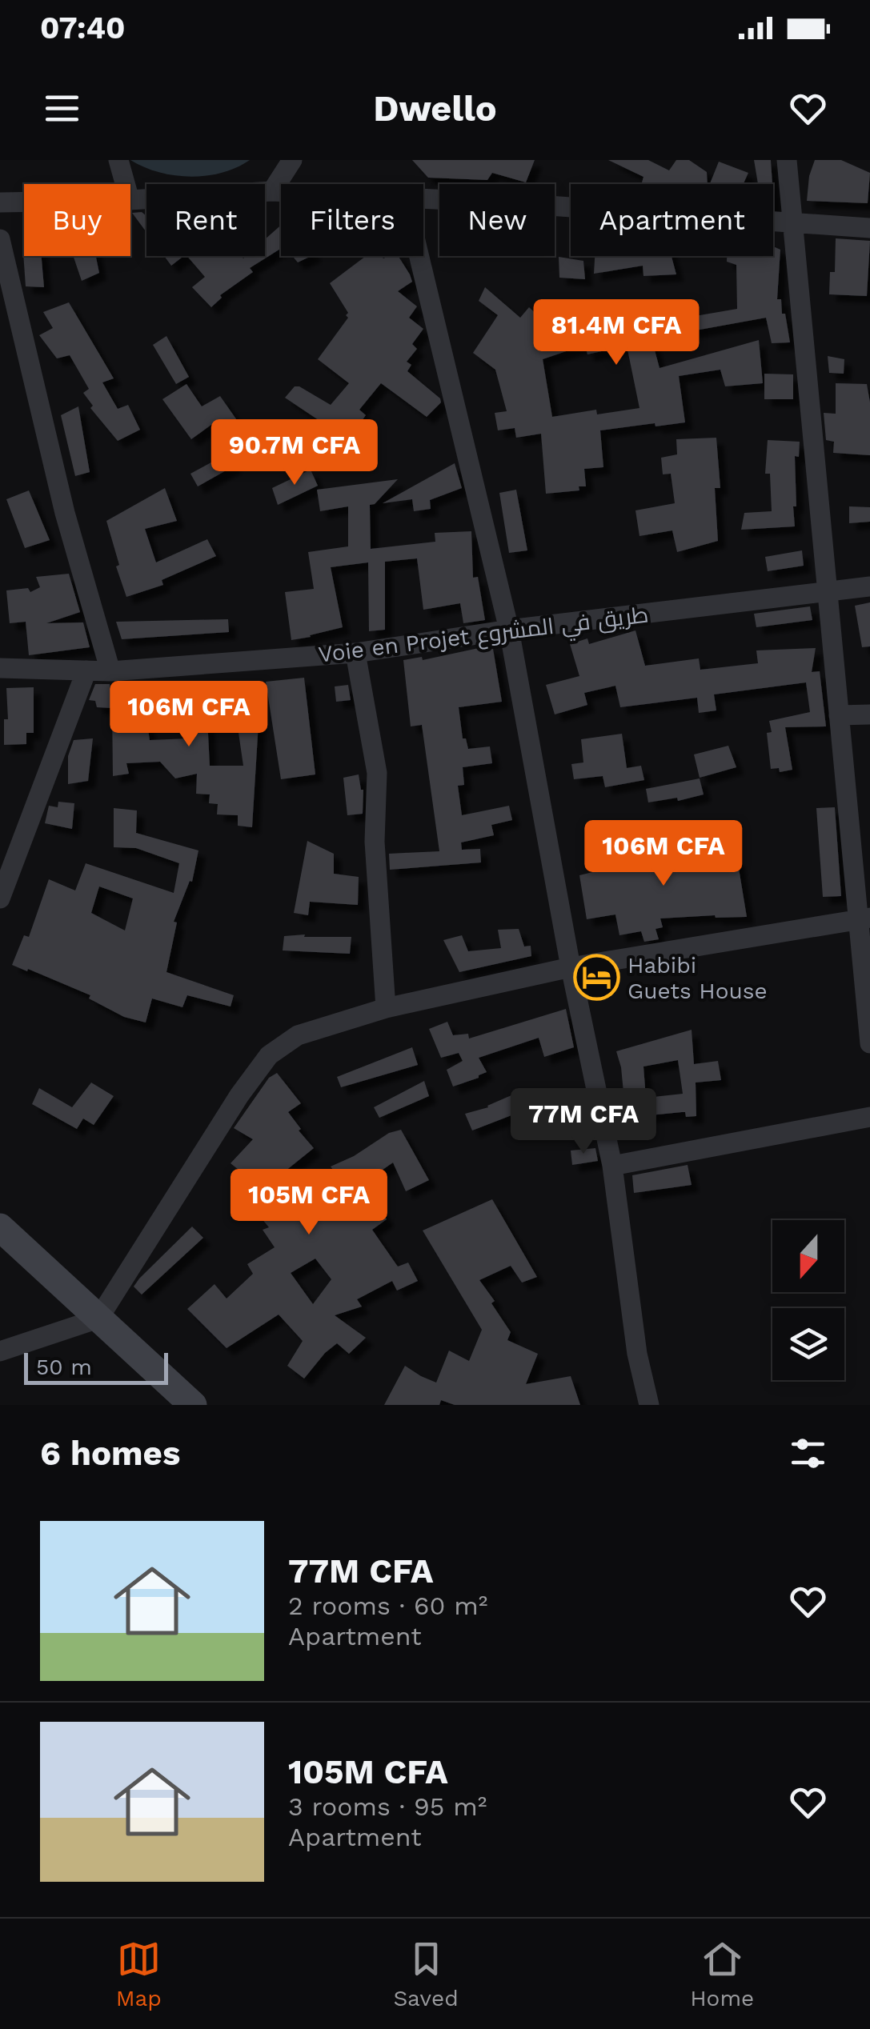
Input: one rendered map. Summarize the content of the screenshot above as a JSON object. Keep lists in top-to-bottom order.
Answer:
{
  "streets": {
    "street": ["Voie en Projet طريق في المشروع"]
  },
  "places": {
    "hotel": ["Habibi Guets House"]
  },
  "scale_bar": "50 m",
  "north": "bottom",
  "page": {
    "status": "07:40",
    "header": "Dwello",
    "chip": [
      "Buy",
      "Rent",
      "Filters",
      "New",
      "Apartment"
    ],
    "price": [
      "81.4M CFA",
      "90.7M CFA",
      "106M CFA",
      "106M CFA",
      "77M CFA",
      "105M CFA"
    ],
    "scale": "50 m",
    "heading": "6 homes",
    "list": [
      {
        "name": "77M CFA",
        "note": "2 rooms · 60 m² · Apartment"
      },
      {
        "name": "105M CFA",
        "note": "3 rooms · 95 m² · Apartment"
      }
    ],
    "tabs": ["Map", "Saved", "Home"]
  }
}
